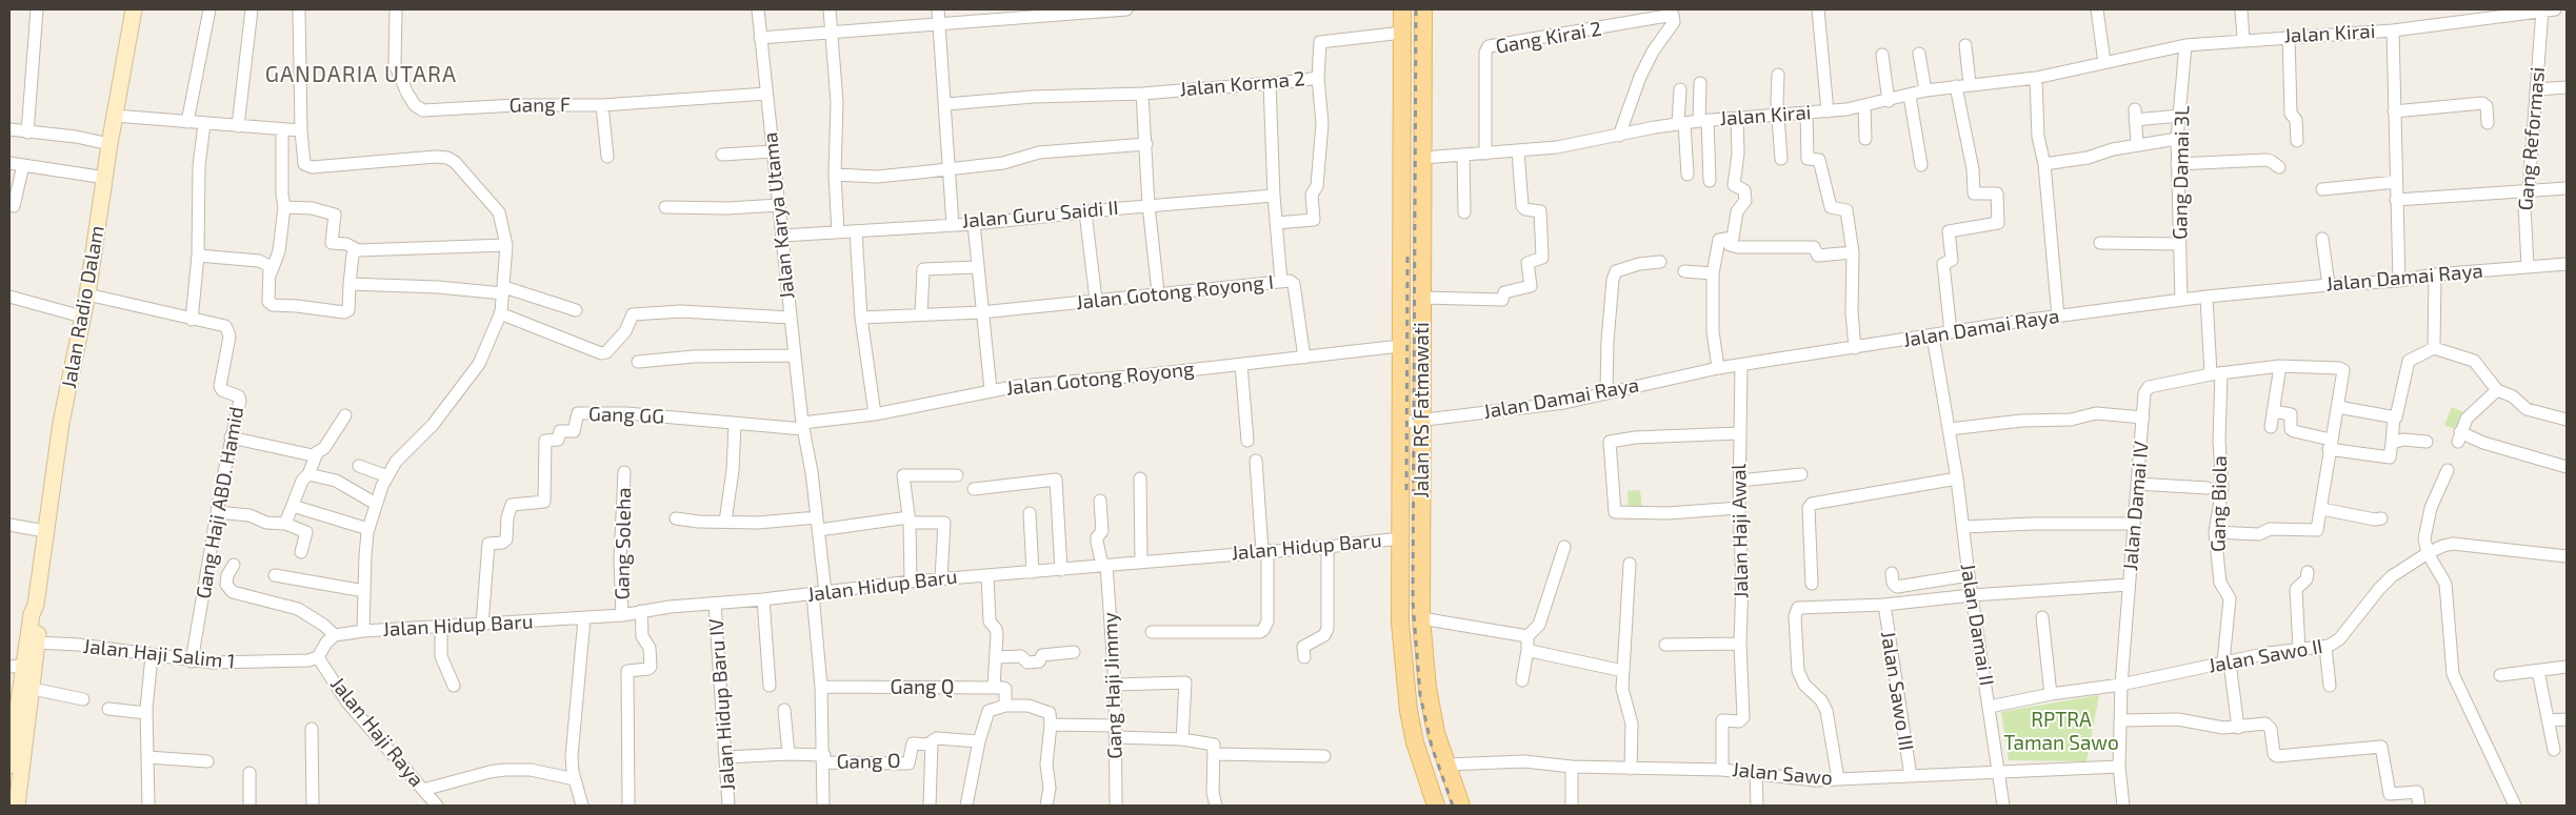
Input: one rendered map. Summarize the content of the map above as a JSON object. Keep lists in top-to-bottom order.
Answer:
{
  "streets": {
    "main road": ["Jalan Radio Dalam", "Jalan RS Fatmawati"],
    "street": [
      "Jalan Kirai",
      "Gang Kirai 2",
      "Jalan Korma 2",
      "Gang F",
      "Gang Reformasi",
      "Gang Damai 3L",
      "Jalan Guru Saidi II",
      "Jalan Karya Utama",
      "Jalan Damai Raya",
      "Jalan Gotong Royong I",
      "Jalan Gotong Royong",
      "Gang GG",
      "Gang Haji ABD. Hamid",
      "Gang Biola",
      "Jalan Damai IV",
      "Jalan Haji Awal",
      "Gang Soleha",
      "Jalan Hidup Baru",
      "Jalan Damai II",
      "Jalan Haji Salim 1",
      "Jalan Sawo II",
      "Gang Haji Jimmy",
      "Gang Q",
      "Jalan Sawo III",
      "Jalan Hidup Baru IV",
      "Jalan Haji Raya",
      "Gang O",
      "Jalan Sawo"
    ]
  },
  "crossings": [
    ["Jalan Kirai", "Gang Kirai 2"],
    ["Jalan Kirai", "Gang Reformasi"],
    ["Jalan Kirai", "Gang Damai 3L"],
    ["Jalan Kirai", "Jalan RS Fatmawati"],
    ["Jalan Korma 2", "Jalan Guru Saidi II"],
    ["Jalan Korma 2", "Jalan RS Fatmawati"],
    ["Gang F", "Jalan Karya Utama"],
    ["Gang Reformasi", "Jalan Damai Raya"],
    ["Gang Damai 3L", "Jalan Damai Raya"],
    ["Jalan Karya Utama", "Jalan Gotong Royong"],
    ["Jalan Karya Utama", "Jalan Hidup Baru"],
    ["Jalan Karya Utama", "Gang Q"],
    ["Jalan Karya Utama", "Gang O"],
    ["Jalan Damai Raya", "Jalan RS Fatmawati"],
    ["Jalan Damai Raya", "Jalan Haji Awal"],
    ["Jalan Damai Raya", "Jalan Damai II"],
    ["Jalan Gotong Royong I", "Jalan Gotong Royong"],
    ["Jalan Radio Dalam", "Jalan Haji Salim 1"],
    ["Jalan Gotong Royong", "Jalan RS Fatmawati"],
    ["Jalan Gotong Royong", "Gang GG"],
    ["Jalan RS Fatmawati", "Jalan Hidup Baru"],
    ["Jalan RS Fatmawati", "Jalan Sawo"],
    ["Gang GG", "Jalan Hidup Baru"],
    ["Gang Haji ABD. Hamid", "Jalan Haji Salim 1"],
    ["Gang Biola", "Jalan Damai IV"],
    ["Gang Biola", "Jalan Sawo II"],
    ["Jalan Damai IV", "Jalan Sawo II"],
    ["Jalan Damai IV", "Jalan Sawo III"],
    ["Jalan Damai IV", "Jalan Sawo"],
    ["Jalan Haji Awal", "Jalan Sawo"],
    ["Gang Soleha", "Jalan Hidup Baru"],
    ["Jalan Hidup Baru", "Gang Haji Jimmy"],
    ["Jalan Hidup Baru", "Jalan Hidup Baru IV"],
    ["Jalan Damai II", "Jalan Sawo II"],
    ["Jalan Damai II", "Jalan Sawo III"],
    ["Jalan Damai II", "Jalan Sawo"],
    ["Jalan Haji Salim 1", "Jalan Haji Raya"],
    ["Jalan Sawo III", "Jalan Sawo"]
  ],
  "districts": ["GANDARIA UTARA"],
  "parks": ["RPTRA Taman Sawo"]
}
